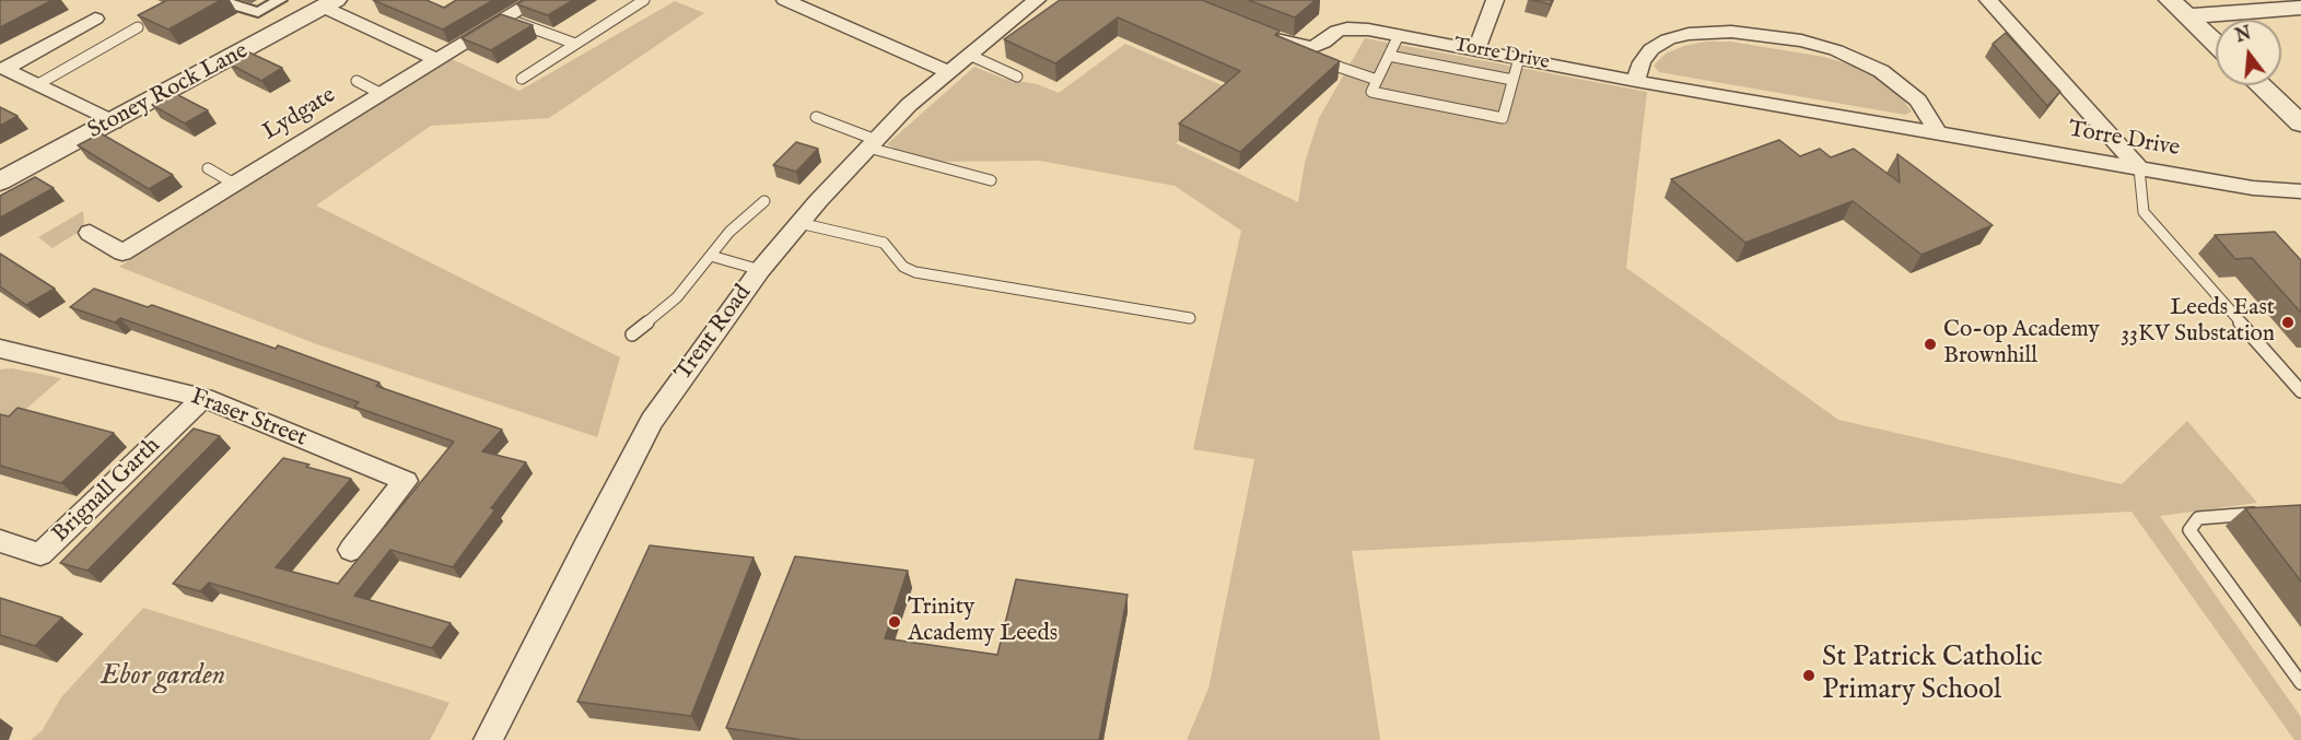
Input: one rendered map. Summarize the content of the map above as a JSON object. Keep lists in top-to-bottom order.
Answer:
{
  "streets": {
    "street": [
      "Torre Drive",
      "Stoney Rock Lane",
      "Lydgate",
      "Trent Road",
      "Fraser Street",
      "Brignall Garth"
    ]
  },
  "crossings": [
    ["Fraser Street", "Brignall Garth"]
  ],
  "parks": ["Ebor garden"],
  "places": [
    "Leeds East 33KV Substation",
    "Co-op Academy Brownhill",
    "Trinity Academy Leeds",
    "St Patrick Catholic Primary School"
  ],
  "north": "top"
}
